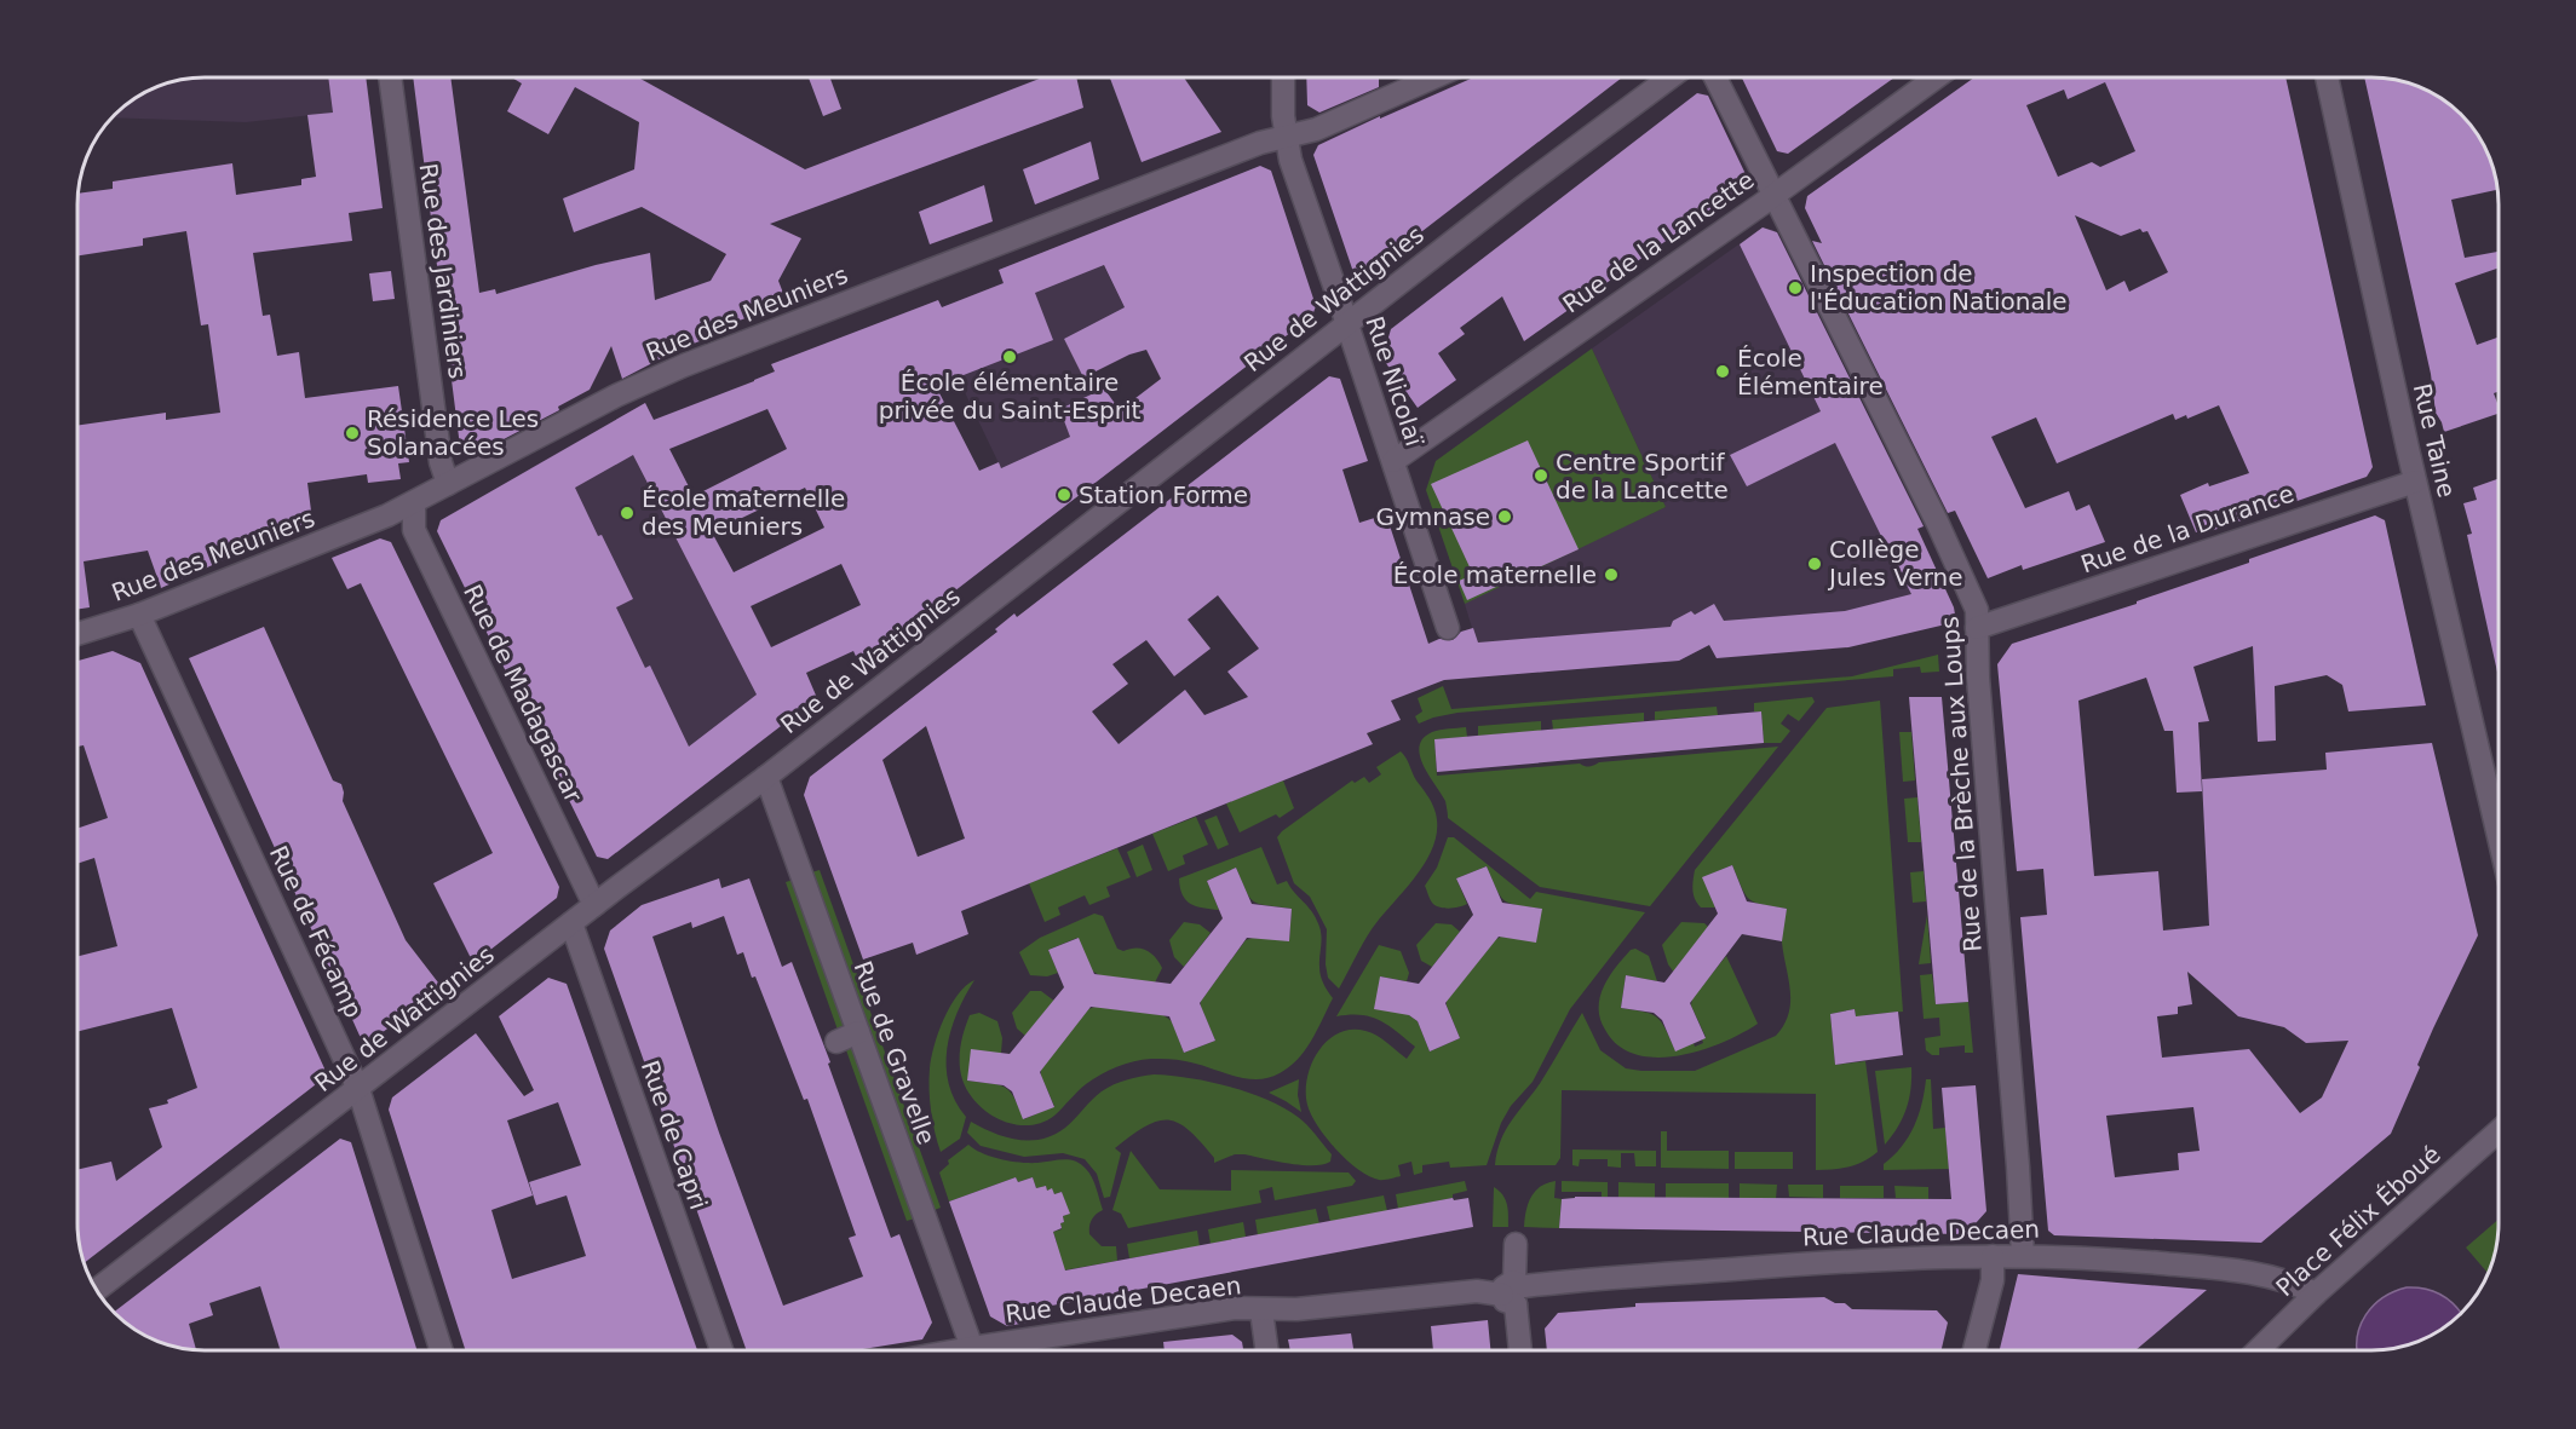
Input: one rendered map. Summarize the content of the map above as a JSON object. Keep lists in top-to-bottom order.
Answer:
{
  "streets": {
    "street": [
      "Rue de la Lancette",
      "Rue des Jardiniers",
      "Rue de Wattignies",
      "Rue des Meuniers",
      "Rue Nicolaï",
      "Rue Taine",
      "Rue de la Durance",
      "Rue de Madagascar",
      "Rue de la Brèche aux Loups",
      "Rue de Fécamp",
      "Rue de Gravelle",
      "Rue de Capri",
      "Place Félix Éboué",
      "Rue Claude Decaen"
    ]
  },
  "crossings": [
    ["Rue de la Lancette", "Rue Nicolaï"],
    ["Rue de la Lancette", "Rue de la Brèche aux Loups"],
    ["Rue des Jardiniers", "Rue des Meuniers"],
    ["Rue de Wattignies", "Rue Nicolaï"],
    ["Rue de Wattignies", "Rue de Madagascar"],
    ["Rue de Wattignies", "Rue de Fécamp"],
    ["Rue de Wattignies", "Rue de Gravelle"],
    ["Rue de Wattignies", "Rue de Capri"],
    ["Rue des Meuniers", "Rue Nicolaï"],
    ["Rue des Meuniers", "Rue de Madagascar"],
    ["Rue des Meuniers", "Rue de Fécamp"],
    ["Rue Taine", "Rue de la Durance"],
    ["Rue de la Durance", "Rue de la Brèche aux Loups"],
    ["Rue de la Brèche aux Loups", "Rue Claude Decaen"],
    ["Rue de Gravelle", "Rue Claude Decaen"],
    ["Place Félix Éboué", "Rue Claude Decaen"]
  ],
  "places": [
    "Inspection de l'Éducation Nationale",
    "École élémentaire privée du Saint-Esprit",
    "École Élémentaire",
    "Résidence Les Solanacées",
    "Centre Sportif de la Lancette",
    "Station Forme",
    "École maternelle des Meuniers",
    "Gymnase",
    "Collège Jules Verne",
    "École maternelle"
  ]
}
